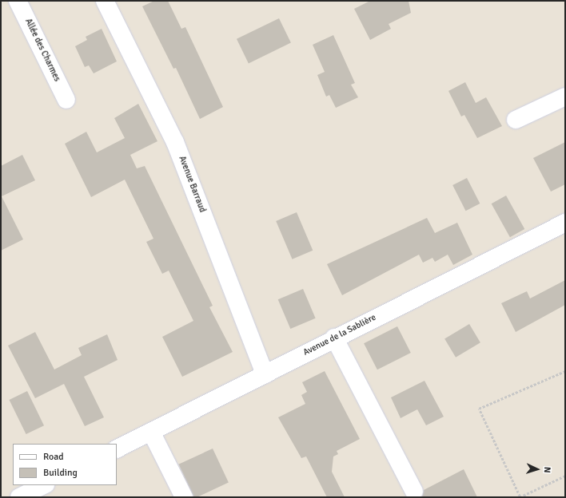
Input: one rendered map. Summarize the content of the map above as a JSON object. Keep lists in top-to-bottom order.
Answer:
{
  "streets": {
    "street": ["Allée des Charmes", "Avenue Barraud", "Avenue de la Sablière"]
  },
  "crossings": [
    ["Avenue Barraud", "Avenue de la Sablière"]
  ],
  "legend": ["Road", "Building"],
  "north": "right"
}
